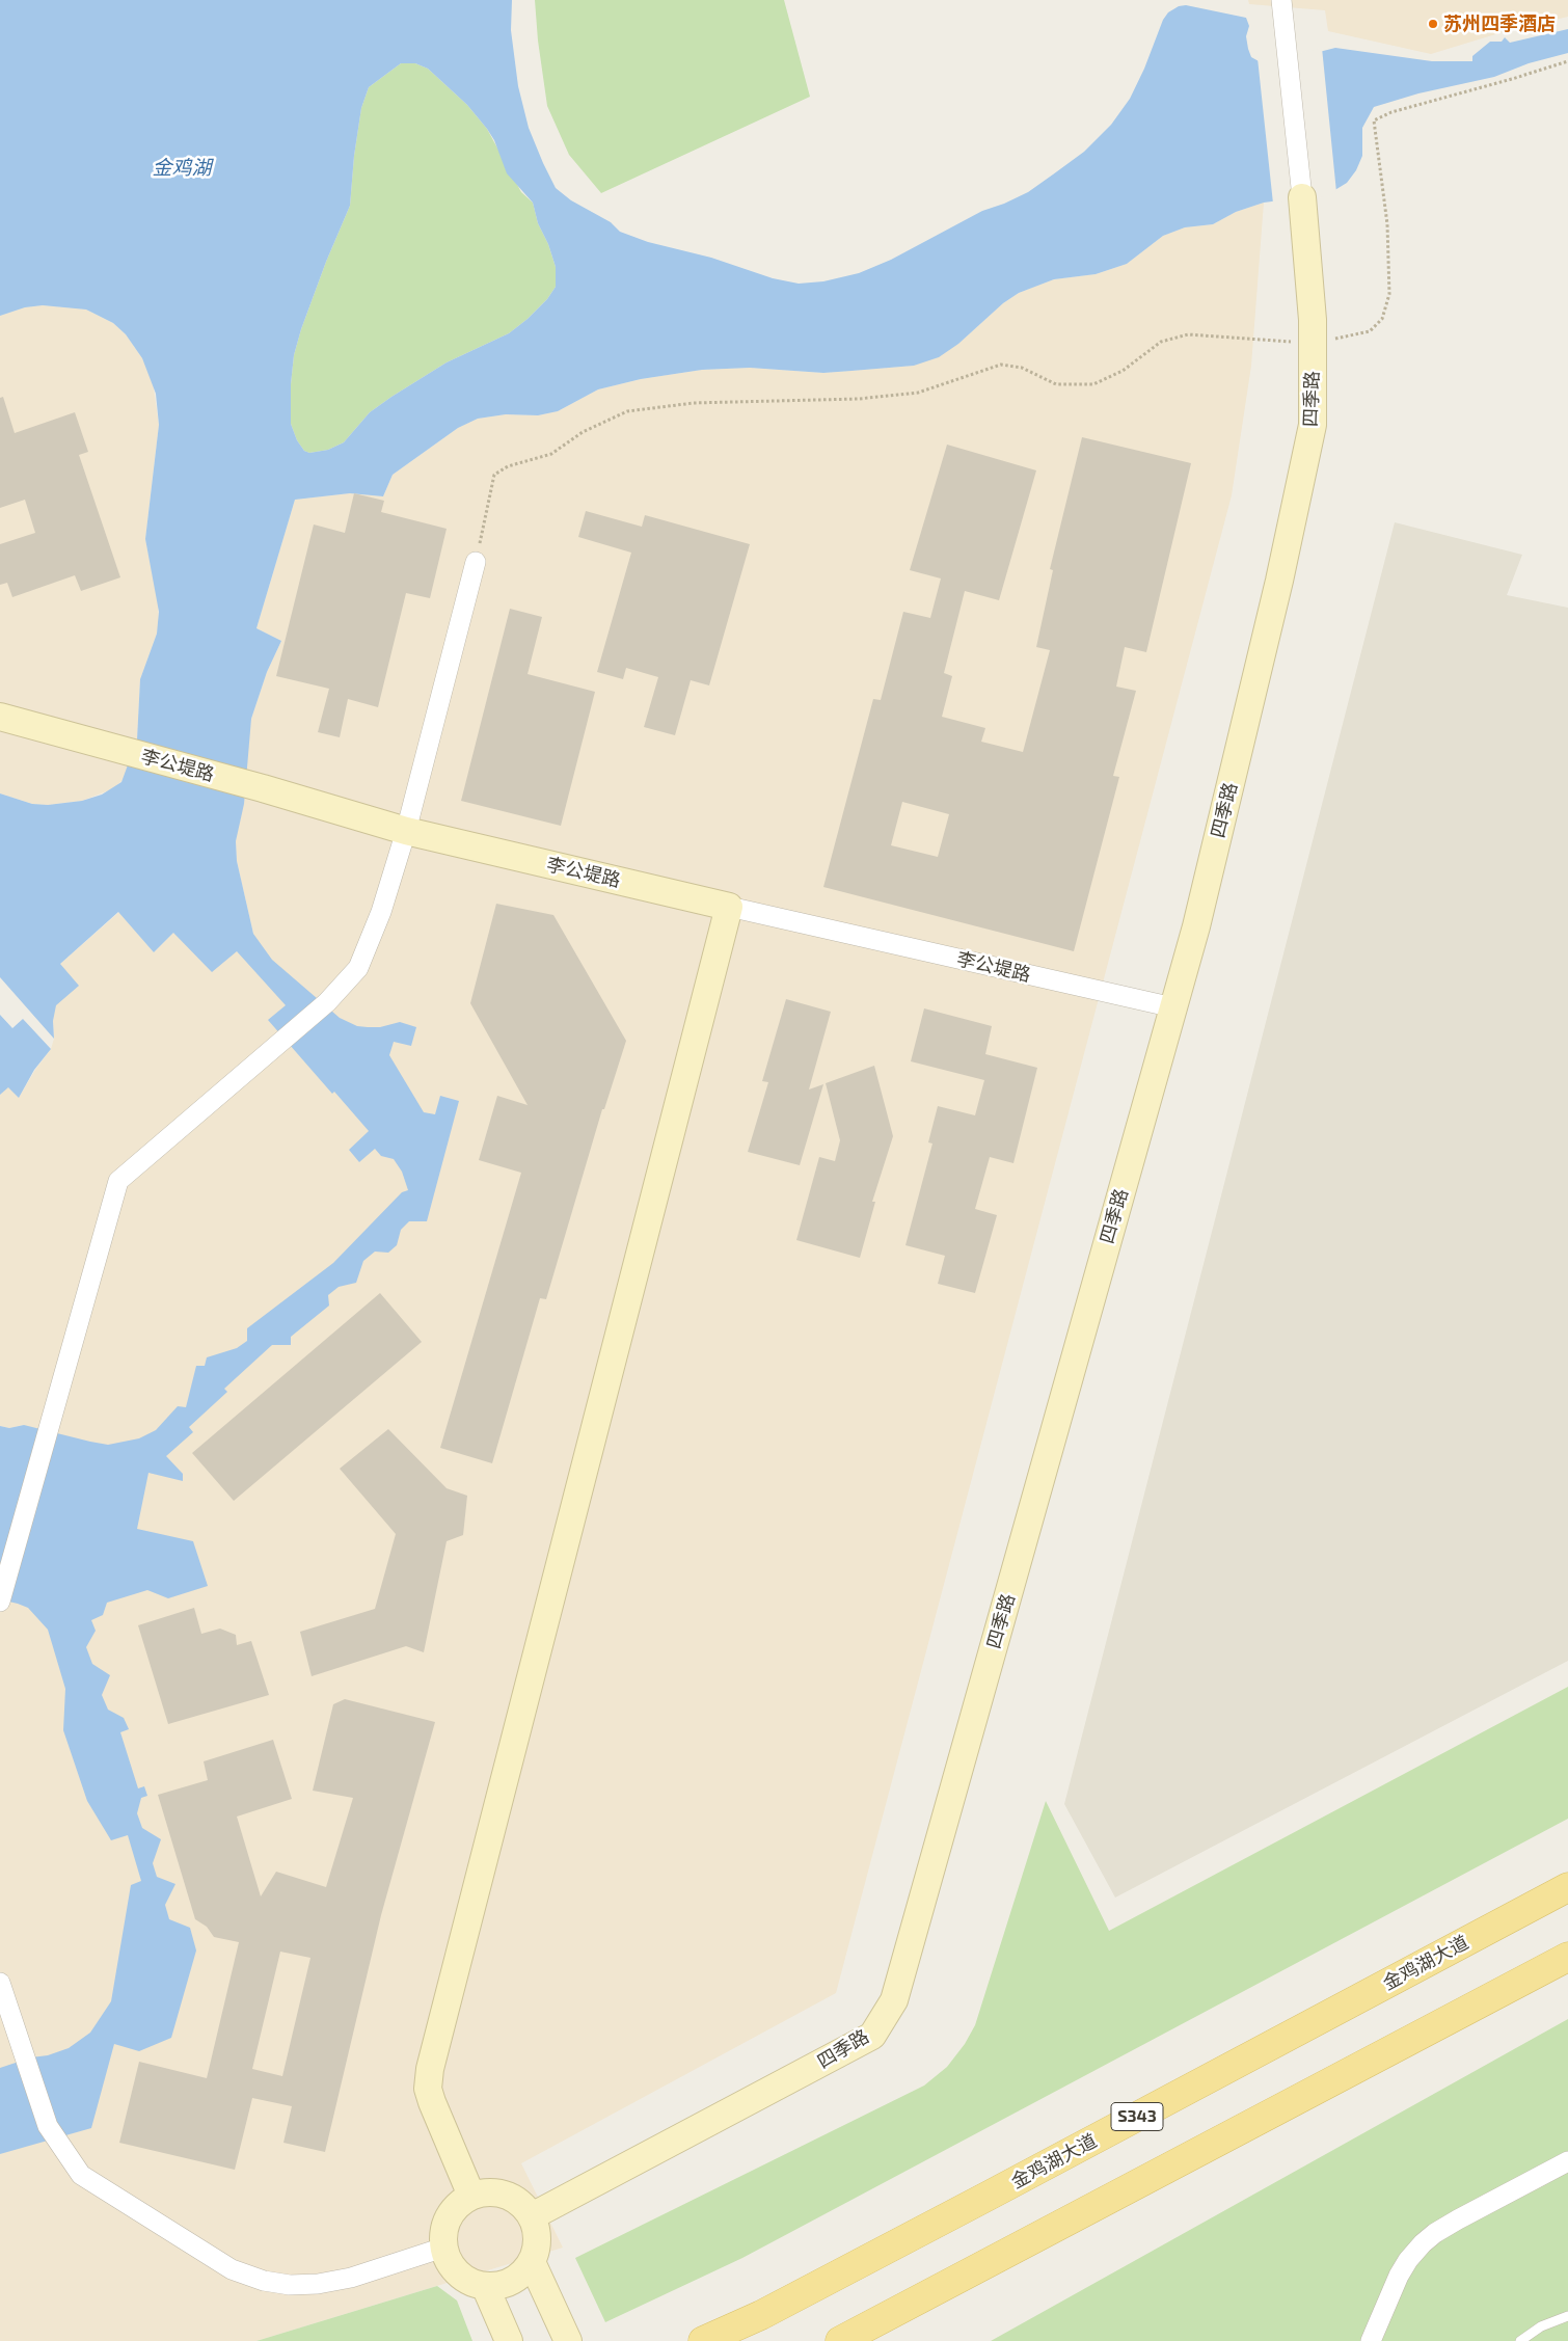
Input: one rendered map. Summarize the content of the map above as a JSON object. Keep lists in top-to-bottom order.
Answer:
{
  "streets": {
    "main road": ["金鸡湖大道", "S343"],
    "street": ["四季路", "李公堤路"]
  },
  "crossings": [
    ["四季路", "李公堤路"]
  ],
  "water": ["金鸡湖"],
  "places": ["苏州四季酒店"]
}
